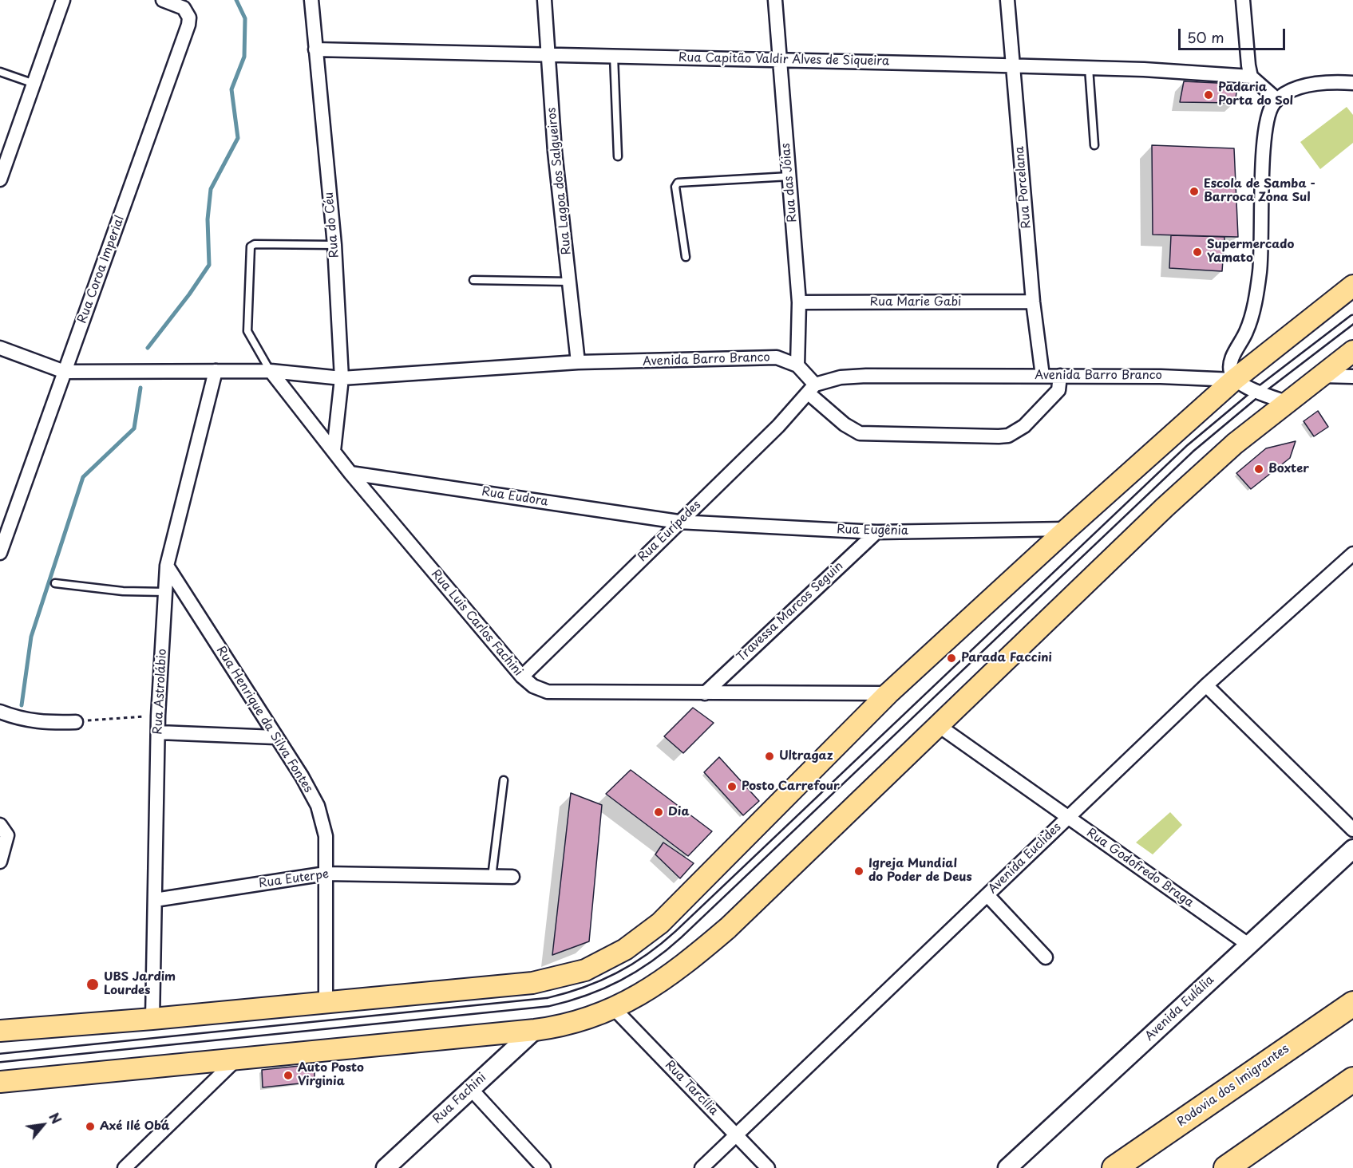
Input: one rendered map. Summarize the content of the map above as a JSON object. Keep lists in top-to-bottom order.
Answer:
{
  "streets": {
    "highway": ["Rodovia dos Imigrantes"],
    "street": [
      "Rua Capitão Valdir Alves de Siqueira",
      "Rua Lagoa dos Salgueiros",
      "Rua das Jóias",
      "Rua Porcelana",
      "Rua do Céu",
      "Rua Coroa Imperial",
      "Rua Marie Gabi",
      "Avenida Barro Branco",
      "Rua Eudora",
      "Rua Eugênia",
      "Rua Eurípedes",
      "Travessa Marcos Seguin",
      "Rua Luis Carlos Fachini",
      "Rua Astrolábio",
      "Rua Henrique da Silva Fontes",
      "Avenida Euclides",
      "Rua Godofredo Braga",
      "Rua Euterpe",
      "Avenida Eulália",
      "Rua Tarcília",
      "Rua Fachini"
    ]
  },
  "crossings": [
    ["Rua Capitão Valdir Alves de Siqueira", "Rua Lagoa dos Salgueiros"],
    ["Rua Capitão Valdir Alves de Siqueira", "Rua das Jóias"],
    ["Rua Capitão Valdir Alves de Siqueira", "Rua Porcelana"],
    ["Rua Capitão Valdir Alves de Siqueira", "Rua do Céu"],
    ["Rua Lagoa dos Salgueiros", "Avenida Barro Branco"],
    ["Rua das Jóias", "Rua Marie Gabi"],
    ["Rua das Jóias", "Avenida Barro Branco"],
    ["Rua Porcelana", "Rua Marie Gabi"],
    ["Rua Porcelana", "Avenida Barro Branco"],
    ["Rua do Céu", "Avenida Barro Branco"],
    ["Rua do Céu", "Rua Luis Carlos Fachini"],
    ["Avenida Barro Branco", "Rua Eurípedes"],
    ["Avenida Barro Branco", "Rua Luis Carlos Fachini"],
    ["Rua Eudora", "Rua Eugênia"],
    ["Rua Eudora", "Rua Eurípedes"],
    ["Rua Eudora", "Rua Luis Carlos Fachini"],
    ["Rua Eugênia", "Rua Eurípedes"],
    ["Rua Eugênia", "Travessa Marcos Seguin"],
    ["Rua Eurípedes", "Rua Luis Carlos Fachini"],
    ["Travessa Marcos Seguin", "Rua Luis Carlos Fachini"],
    ["Rua Astrolábio", "Rua Henrique da Silva Fontes"],
    ["Rua Astrolábio", "Rua Euterpe"],
    ["Rua Henrique da Silva Fontes", "Rua Euterpe"],
    ["Avenida Euclides", "Rua Godofredo Braga"],
    ["Avenida Euclides", "Rua Tarcília"],
    ["Rua Godofredo Braga", "Avenida Eulália"]
  ],
  "places": [
    "Padaria Porta do Sol",
    "Escola de Samba - Barroca Zona Sul",
    "Supermercado Yamato",
    "Boxter",
    "Parada Faccini",
    "Ultragaz",
    "Posto Carrefour",
    "Dia",
    "Igreja Mundial do Poder de Deus",
    "UBS Jardim Lourdes",
    "Auto Posto Virginia",
    "Axé Ilé Obá"
  ],
  "scale_bar": "50 m",
  "north": "top right"
}
